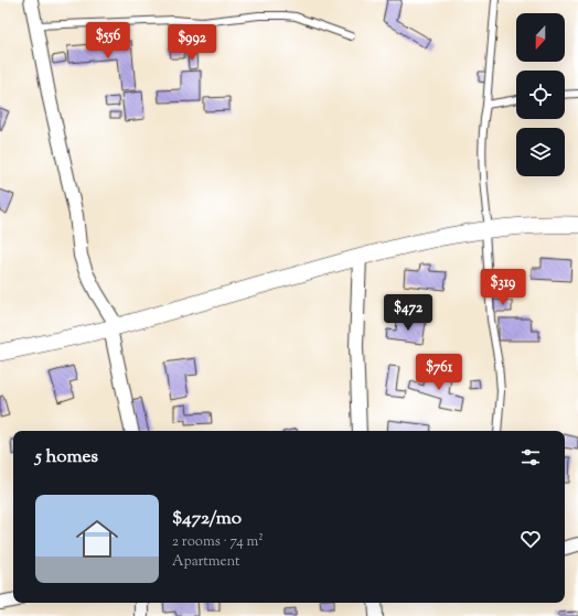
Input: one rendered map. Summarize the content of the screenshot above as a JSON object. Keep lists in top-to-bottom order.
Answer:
{
  "north": "bottom",
  "page": {
    "price": [
      "$556",
      "$992",
      "$319",
      "$472",
      "$761"
    ],
    "heading": "5 homes",
    "list": [
      {
        "name": "$472/mo",
        "note": "2 rooms · 74 m² · Apartment"
      }
    ]
  }
}
